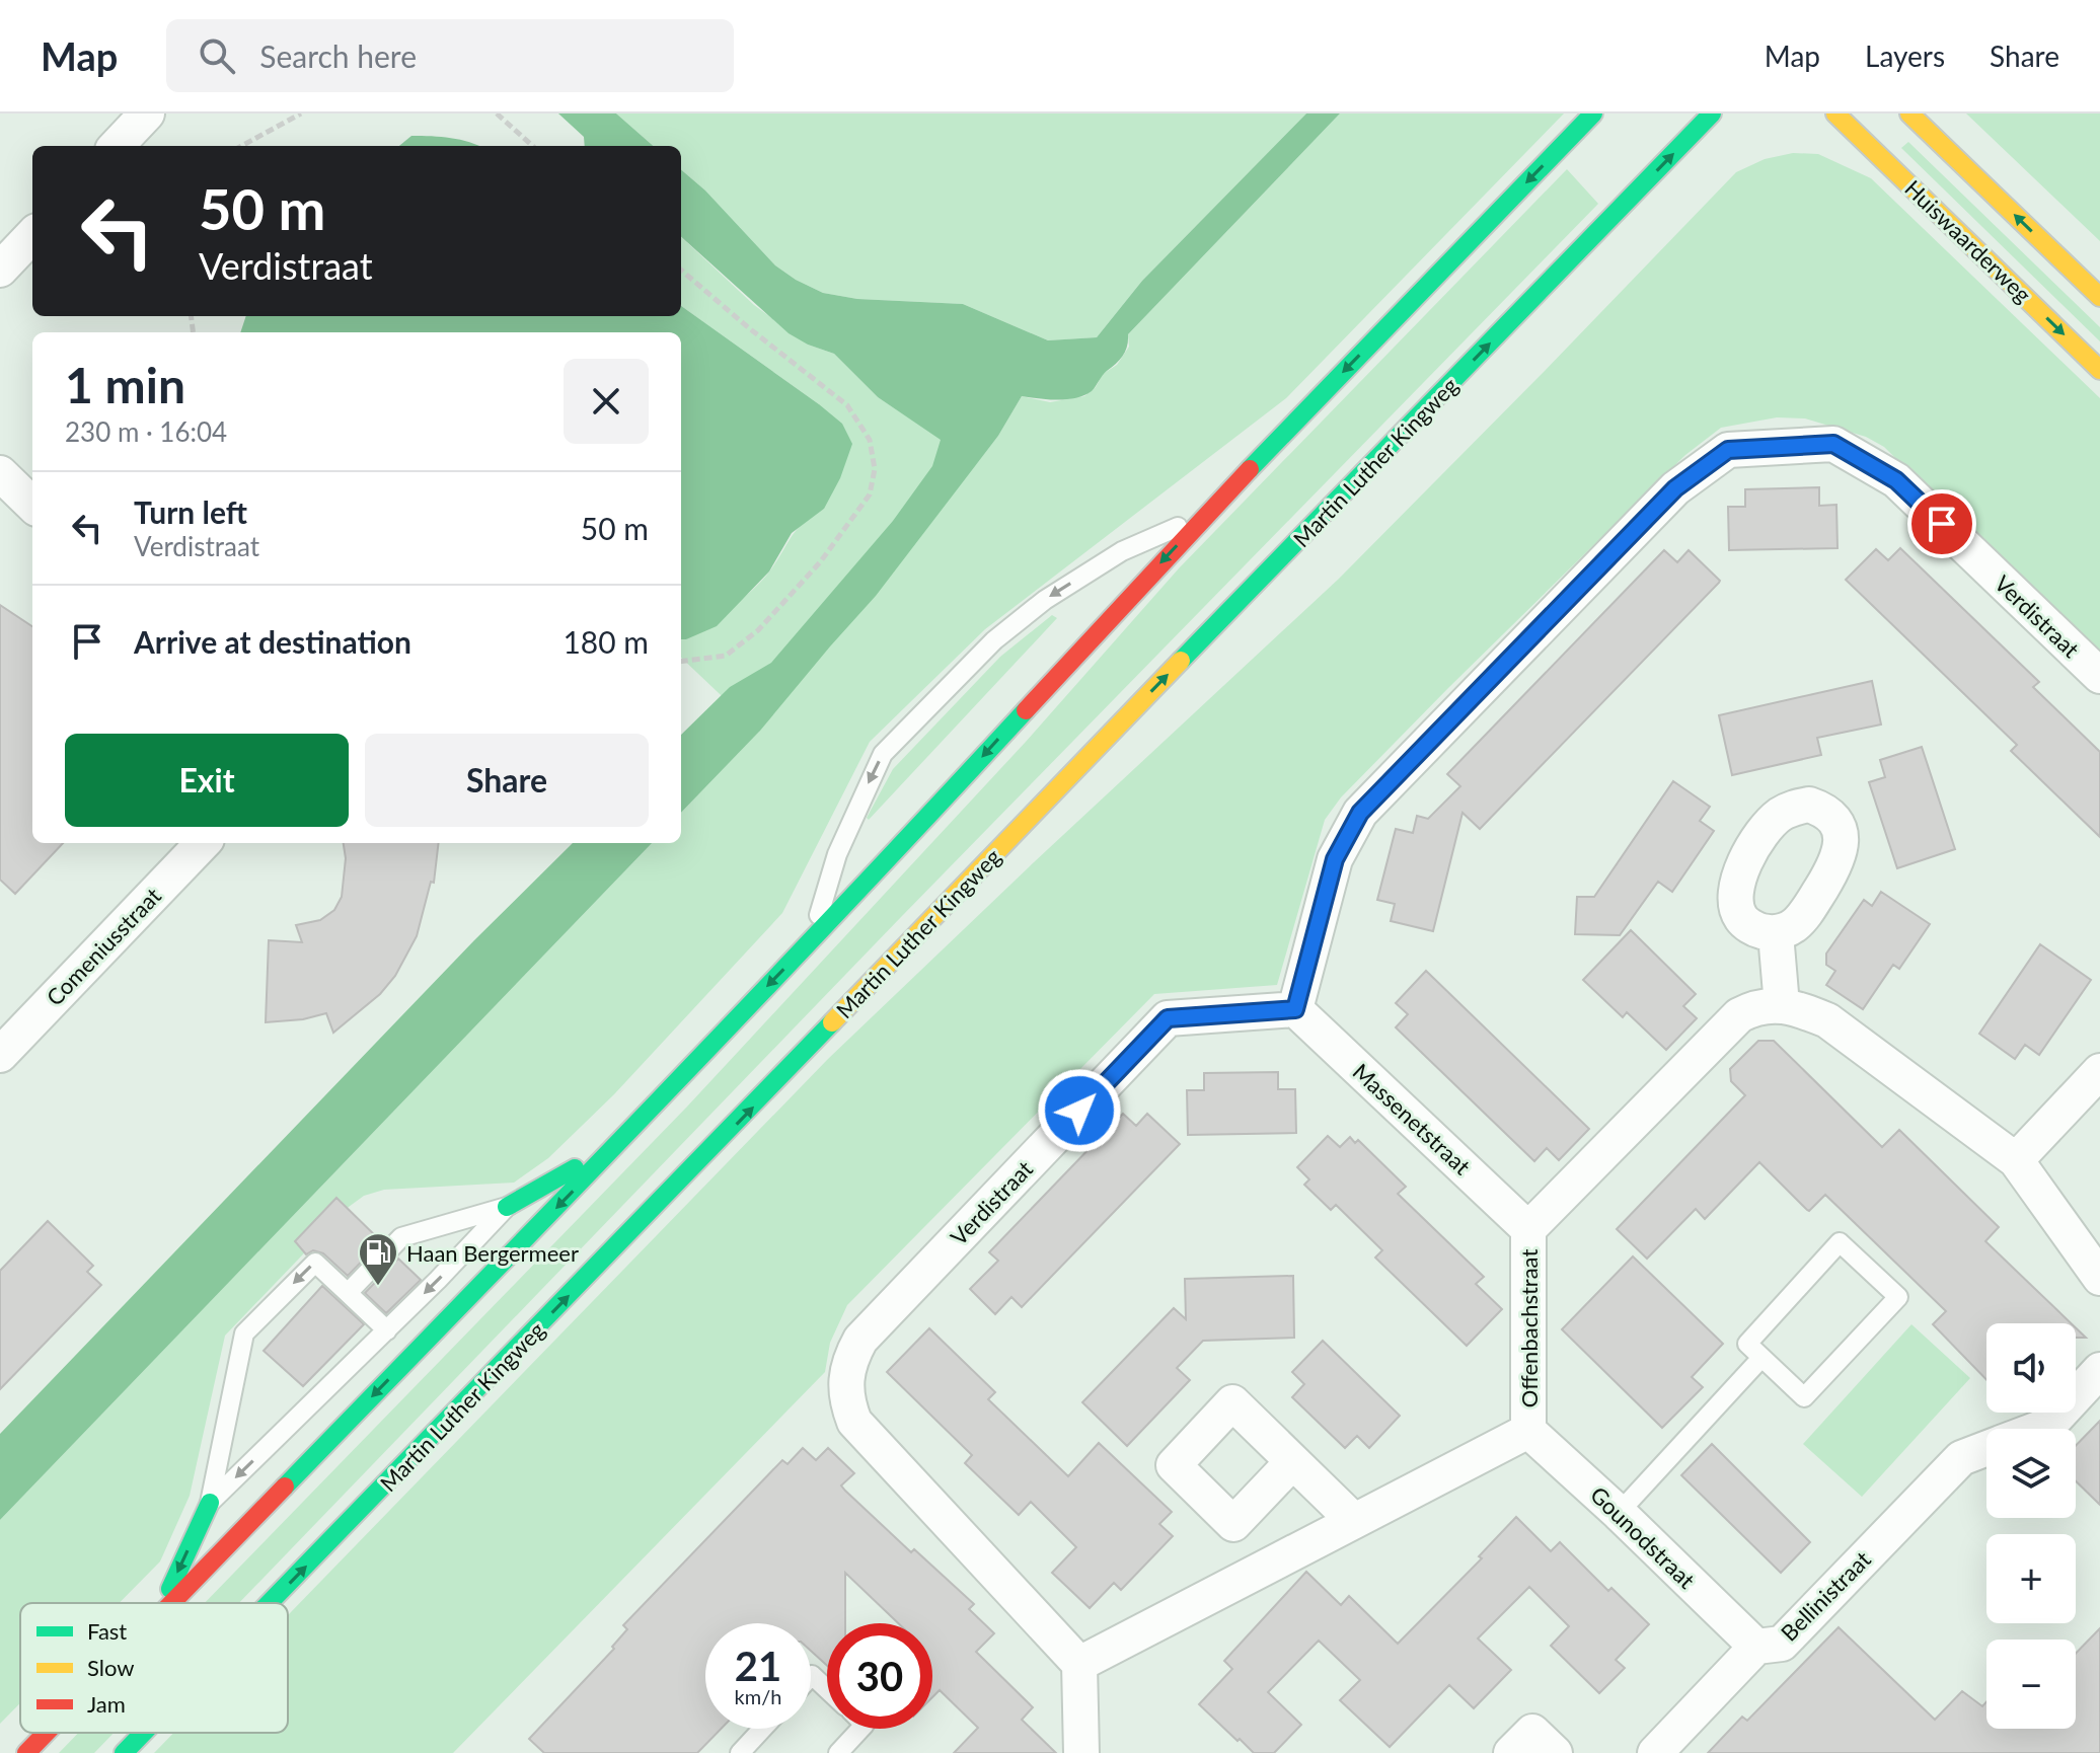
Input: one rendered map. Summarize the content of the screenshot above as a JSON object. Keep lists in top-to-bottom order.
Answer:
{
  "streets": {
    "highway": ["Huiswaarderweg", "Martin Luther Kingweg"],
    "street": [
      "Verdistraat",
      "Comeniusstraat",
      "Massenetstraat",
      "Offenbachstraat",
      "Gounodstraat",
      "Bellinistraat"
    ]
  },
  "crossings": [
    ["Verdistraat", "Massenetstraat"],
    ["Verdistraat", "Offenbachstraat"],
    ["Massenetstraat", "Offenbachstraat"],
    ["Offenbachstraat", "Gounodstraat"],
    ["Gounodstraat", "Bellinistraat"]
  ],
  "places": {
    "fuel station": ["Haan Bergermeer"]
  },
  "legend": ["Fast", "Slow", "Jam"],
  "page": {
    "header": "Map",
    "search": "Search here",
    "nav": ["Map", "Layers", "Share"],
    "turn": ["50 m", "Verdistraat"],
    "heading": ["1 min", "230 m · 16:04"],
    "list": [
      {
        "name": "Turn left",
        "note": "Verdistraat",
        "value": "50 m"
      },
      {
        "name": "Arrive at destination",
        "value": "180 m"
      }
    ],
    "buttons": ["Exit", "Share"],
    "map_buttons": ["+", "−"],
    "speed": "21 km/h",
    "limit": "30"
  }
}
